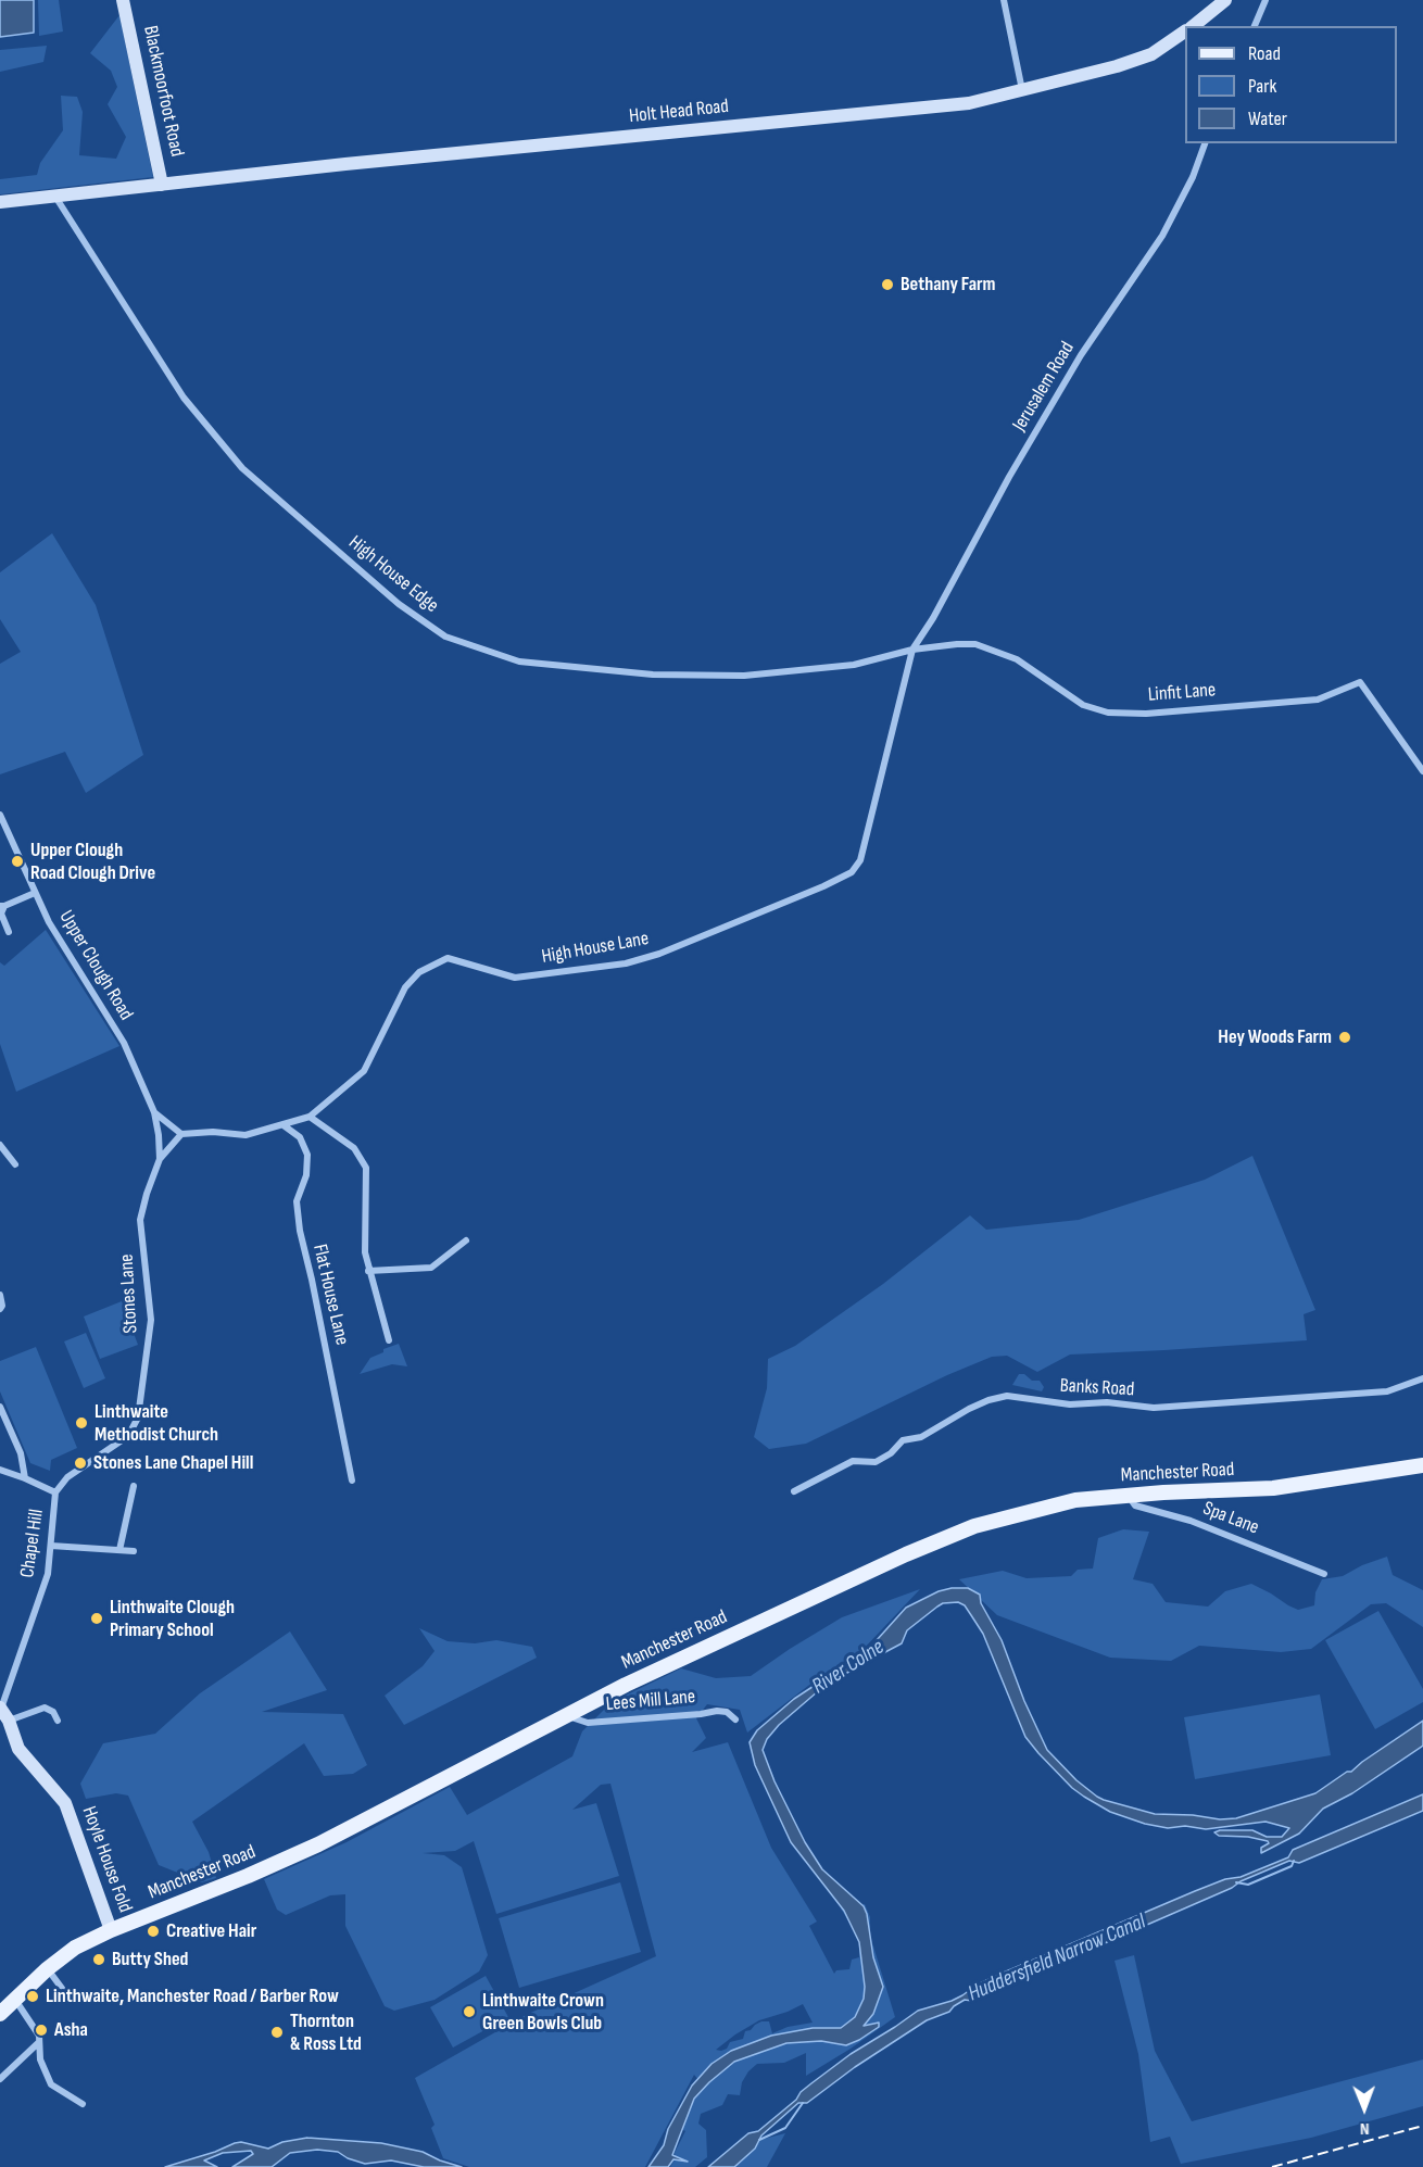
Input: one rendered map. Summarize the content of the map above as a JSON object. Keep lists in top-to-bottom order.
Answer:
{
  "streets": {
    "main road": ["Manchester Road"],
    "street": [
      "Blackmoorfoot Road",
      "Holt Head Road",
      "Jerusalem Road",
      "High House Edge",
      "Linfit Lane",
      "High House Lane",
      "Upper Clough Road",
      "Stones Lane",
      "Flat House Lane",
      "Banks Road",
      "Spa Lane",
      "Chapel Hill",
      "Lees Mill Lane",
      "Hoyle House Fold"
    ]
  },
  "crossings": [
    ["Blackmoorfoot Road", "Holt Head Road"],
    ["Blackmoorfoot Road", "High House Edge"],
    ["Jerusalem Road", "High House Edge"],
    ["Jerusalem Road", "Linfit Lane"],
    ["Jerusalem Road", "High House Lane"],
    ["High House Edge", "Linfit Lane"],
    ["High House Edge", "High House Lane"],
    ["Linfit Lane", "High House Lane"],
    ["High House Lane", "Flat House Lane"],
    ["Upper Clough Road", "Stones Lane"],
    ["Stones Lane", "Chapel Hill"],
    ["Manchester Road", "Spa Lane"],
    ["Manchester Road", "Lees Mill Lane"],
    ["Manchester Road", "Hoyle House Fold"],
    ["Chapel Hill", "Hoyle House Fold"]
  ],
  "water": ["River Colne", "Huddersfield Narrow Canal"],
  "places": [
    "Bethany Farm",
    "Upper Clough Road Clough Drive",
    "Hey Woods Farm",
    "Linthwaite Methodist Church",
    "Stones Lane Chapel Hill",
    "Linthwaite Clough Primary School",
    "Creative Hair",
    "Butty Shed",
    "Linthwaite, Manchester Road / Barber Row",
    "Linthwaite Crown Green Bowls Club",
    "Asha",
    "Thornton & Ross Ltd"
  ],
  "legend": ["Road", "Park", "Water"],
  "north": "bottom"
}
